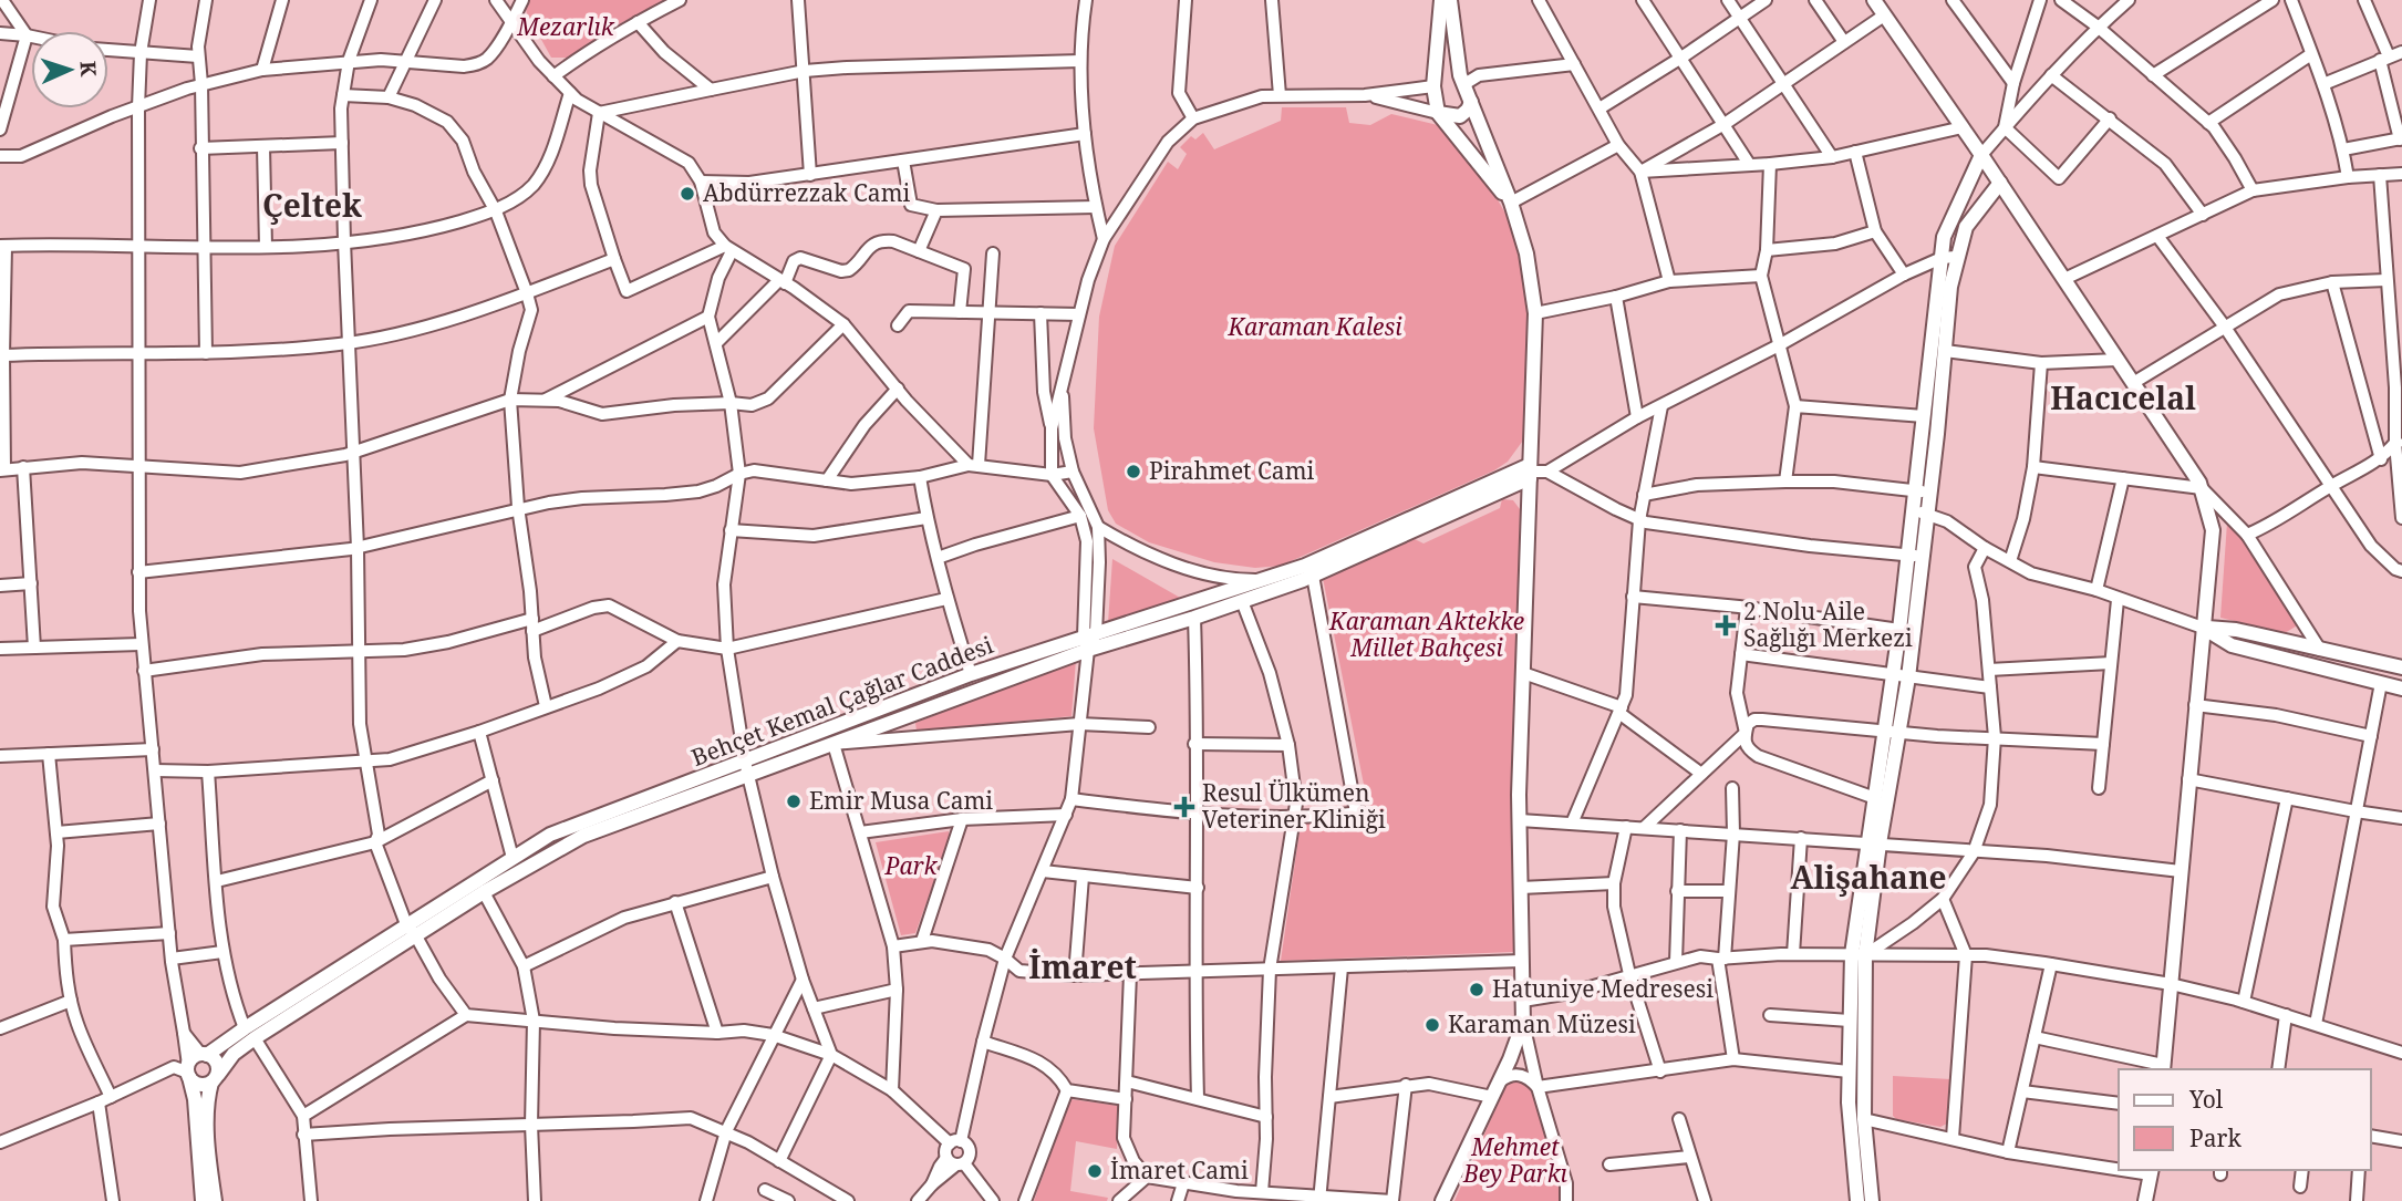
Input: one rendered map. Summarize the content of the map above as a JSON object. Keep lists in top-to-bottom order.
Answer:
{
  "streets": {
    "main road": ["Behçet Kemal Çağlar Caddesi"]
  },
  "districts": [
    "Çeltek",
    "Hacıcelal",
    "Alişahane",
    "İmaret"
  ],
  "parks": [
    "Mezarlık",
    "Karaman Kalesi",
    "Karaman Aktekke Millet Bahçesi",
    "Park",
    "Mehmet Bey Parkı"
  ],
  "places": {
    "other": [
      "Abdürrezzak Cami",
      "Pirahmet Cami",
      "Emir Musa Cami",
      "Hatuniye Medresesi",
      "Karaman Müzesi",
      "İmaret Cami"
    ],
    "health": ["2 Nolu Aile Sağlığı Merkezi", "Resul Ülkümen Veteriner Kliniği"]
  },
  "legend": ["Yol", "Park"],
  "north": "right"
}
